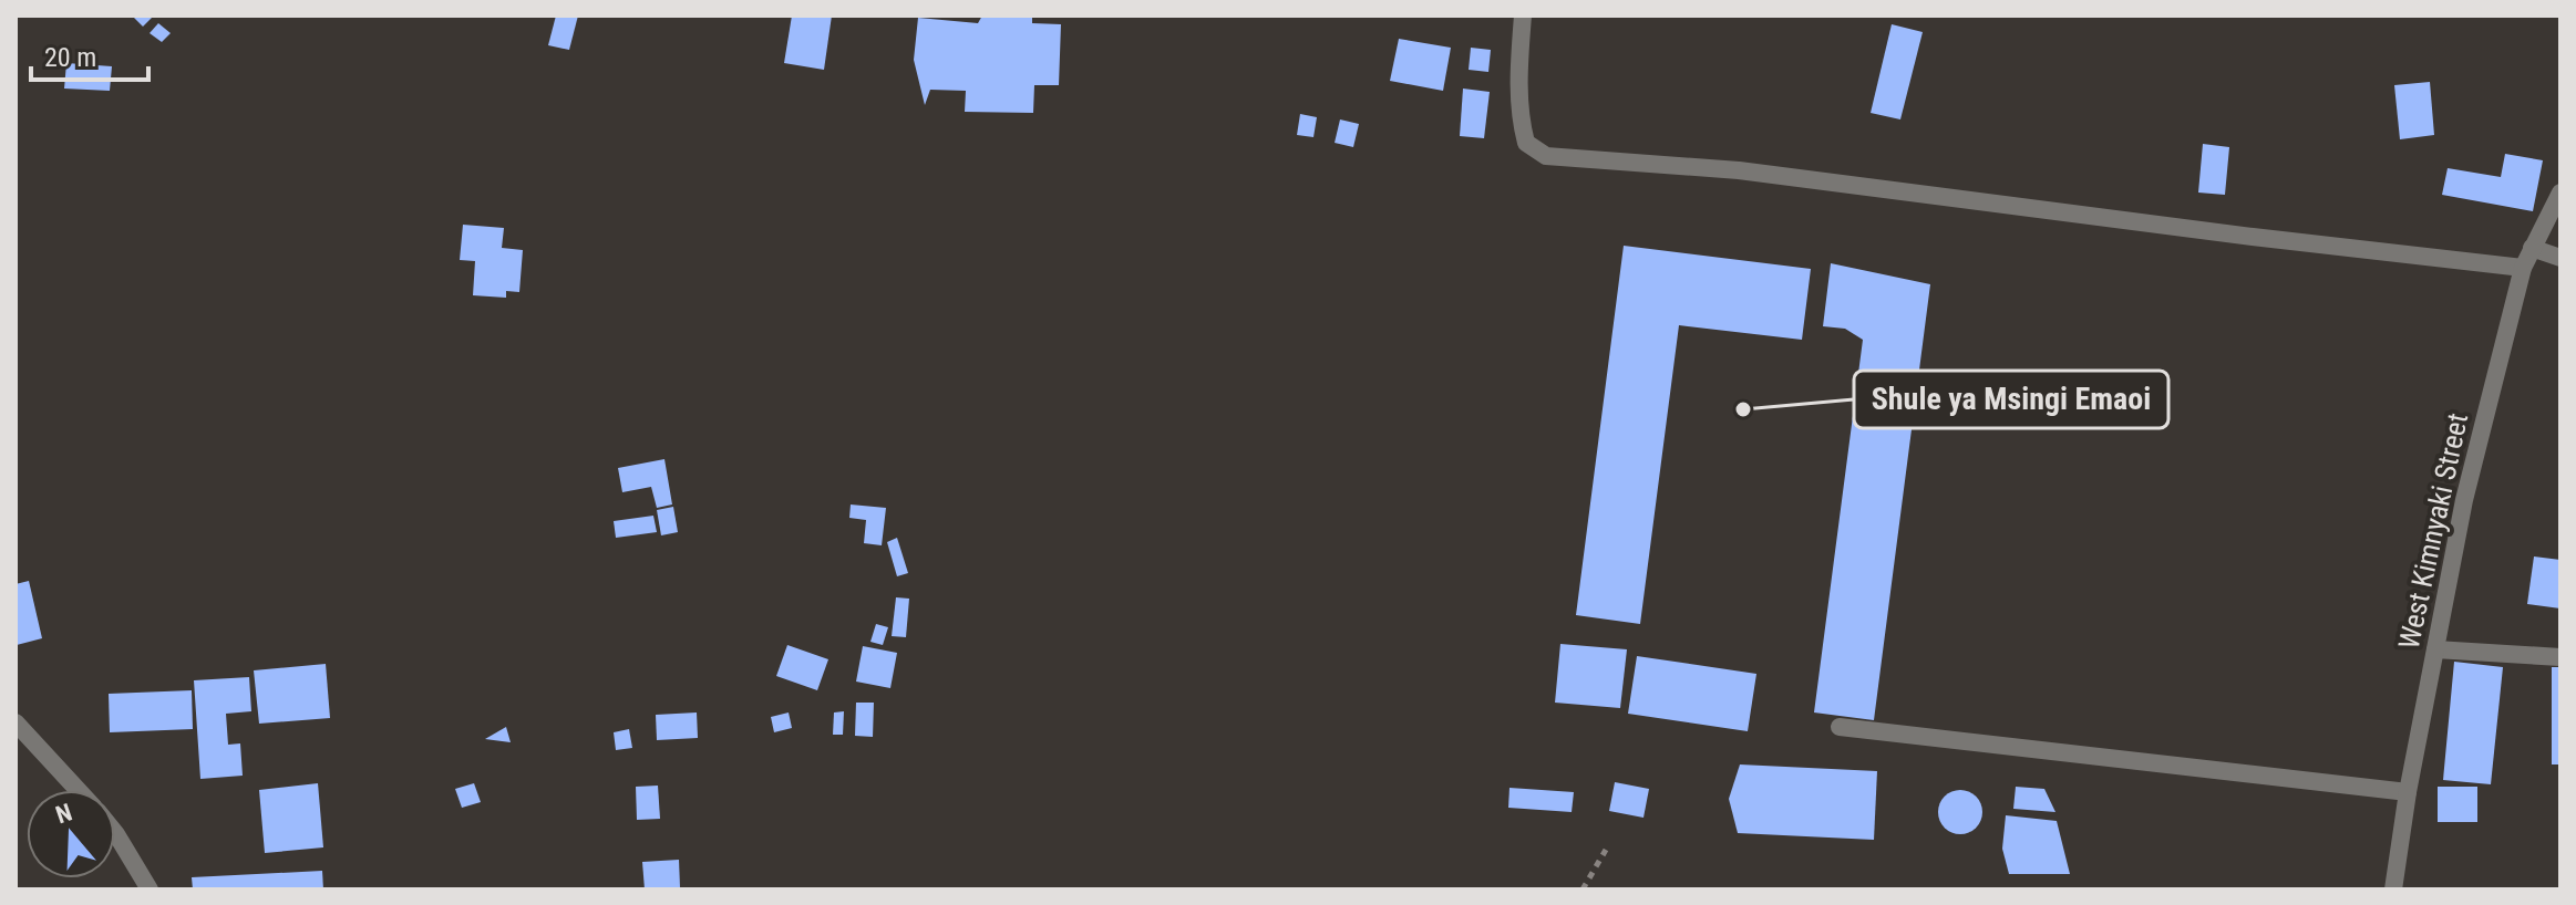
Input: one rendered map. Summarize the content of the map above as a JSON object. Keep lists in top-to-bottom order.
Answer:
{
  "streets": {
    "street": ["West Kimnyaki Street"]
  },
  "places": ["Shule ya Msingi Emaoi"],
  "scale_bar": "20 m",
  "north": "top"
}
